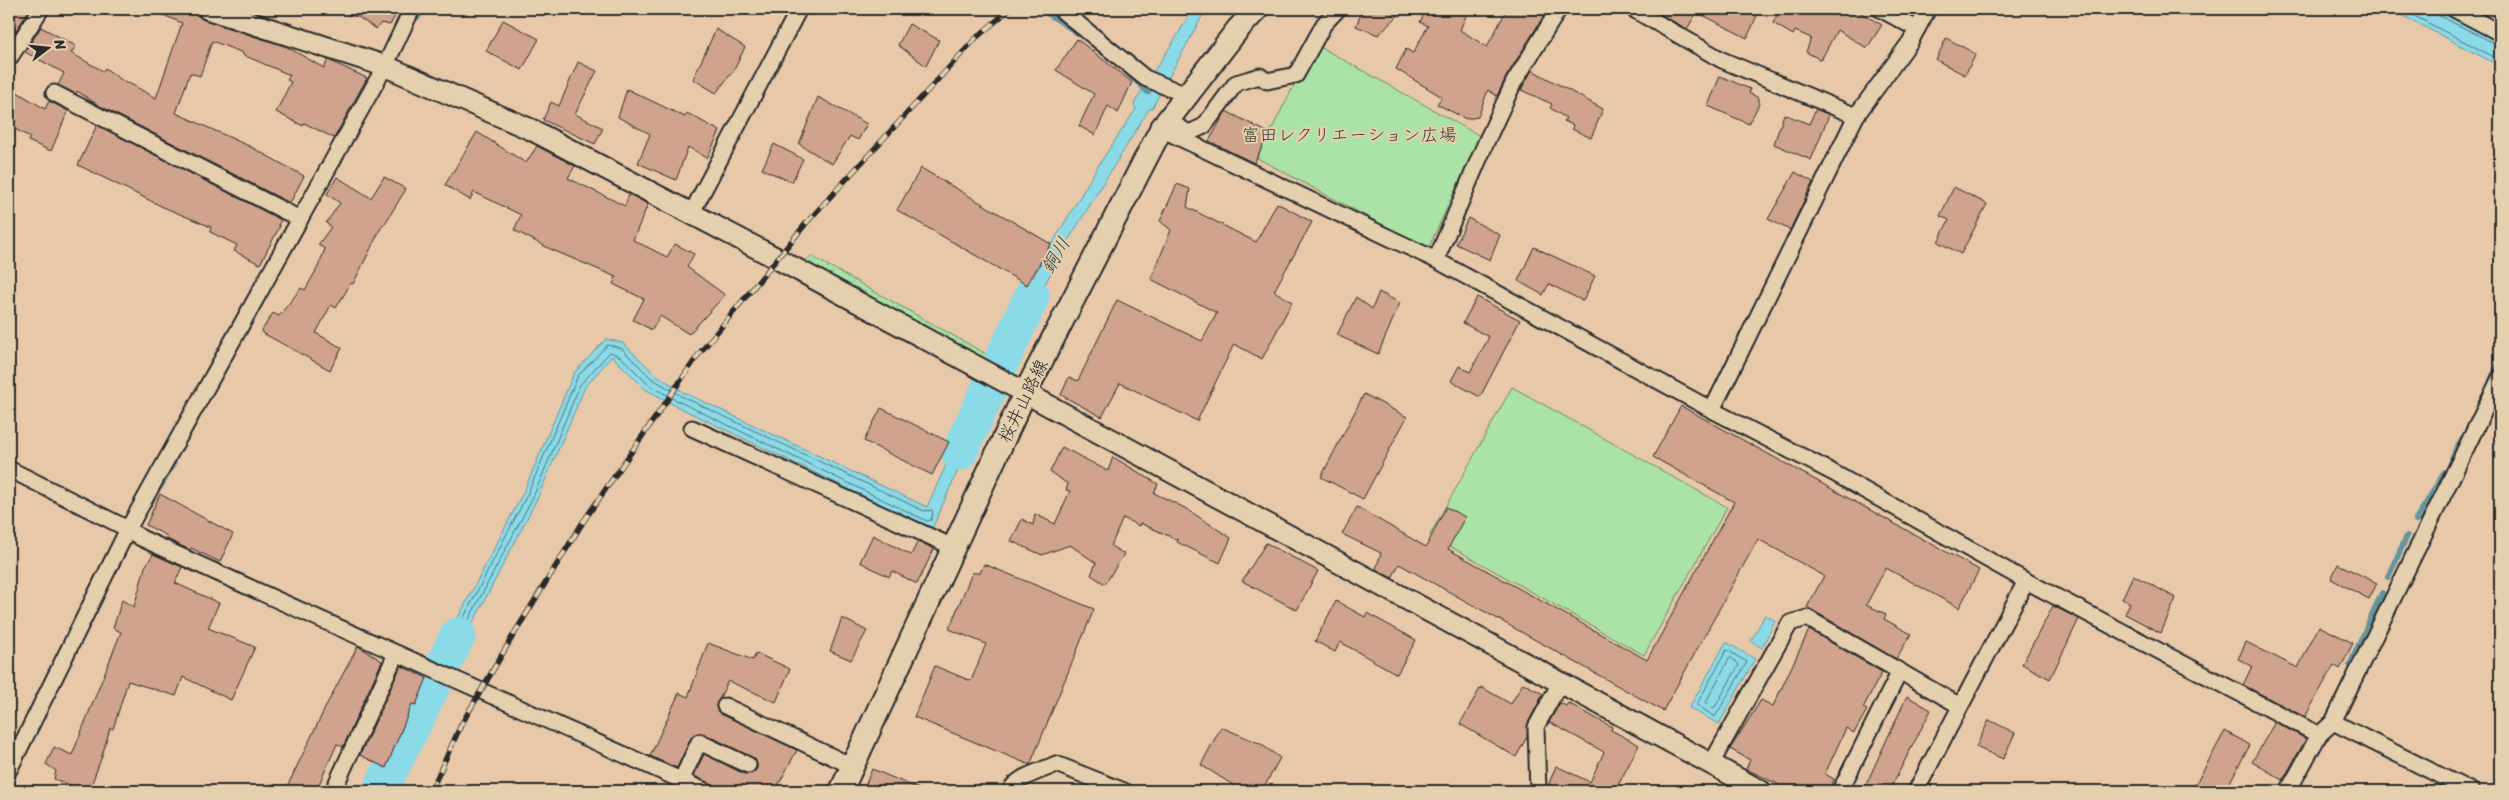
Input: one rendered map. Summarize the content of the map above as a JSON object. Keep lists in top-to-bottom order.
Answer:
{
  "streets": {
    "main road": ["桜井山路線"]
  },
  "water": ["銅川"],
  "parks": ["富田レクリエーション広場"],
  "north": "right"
}
